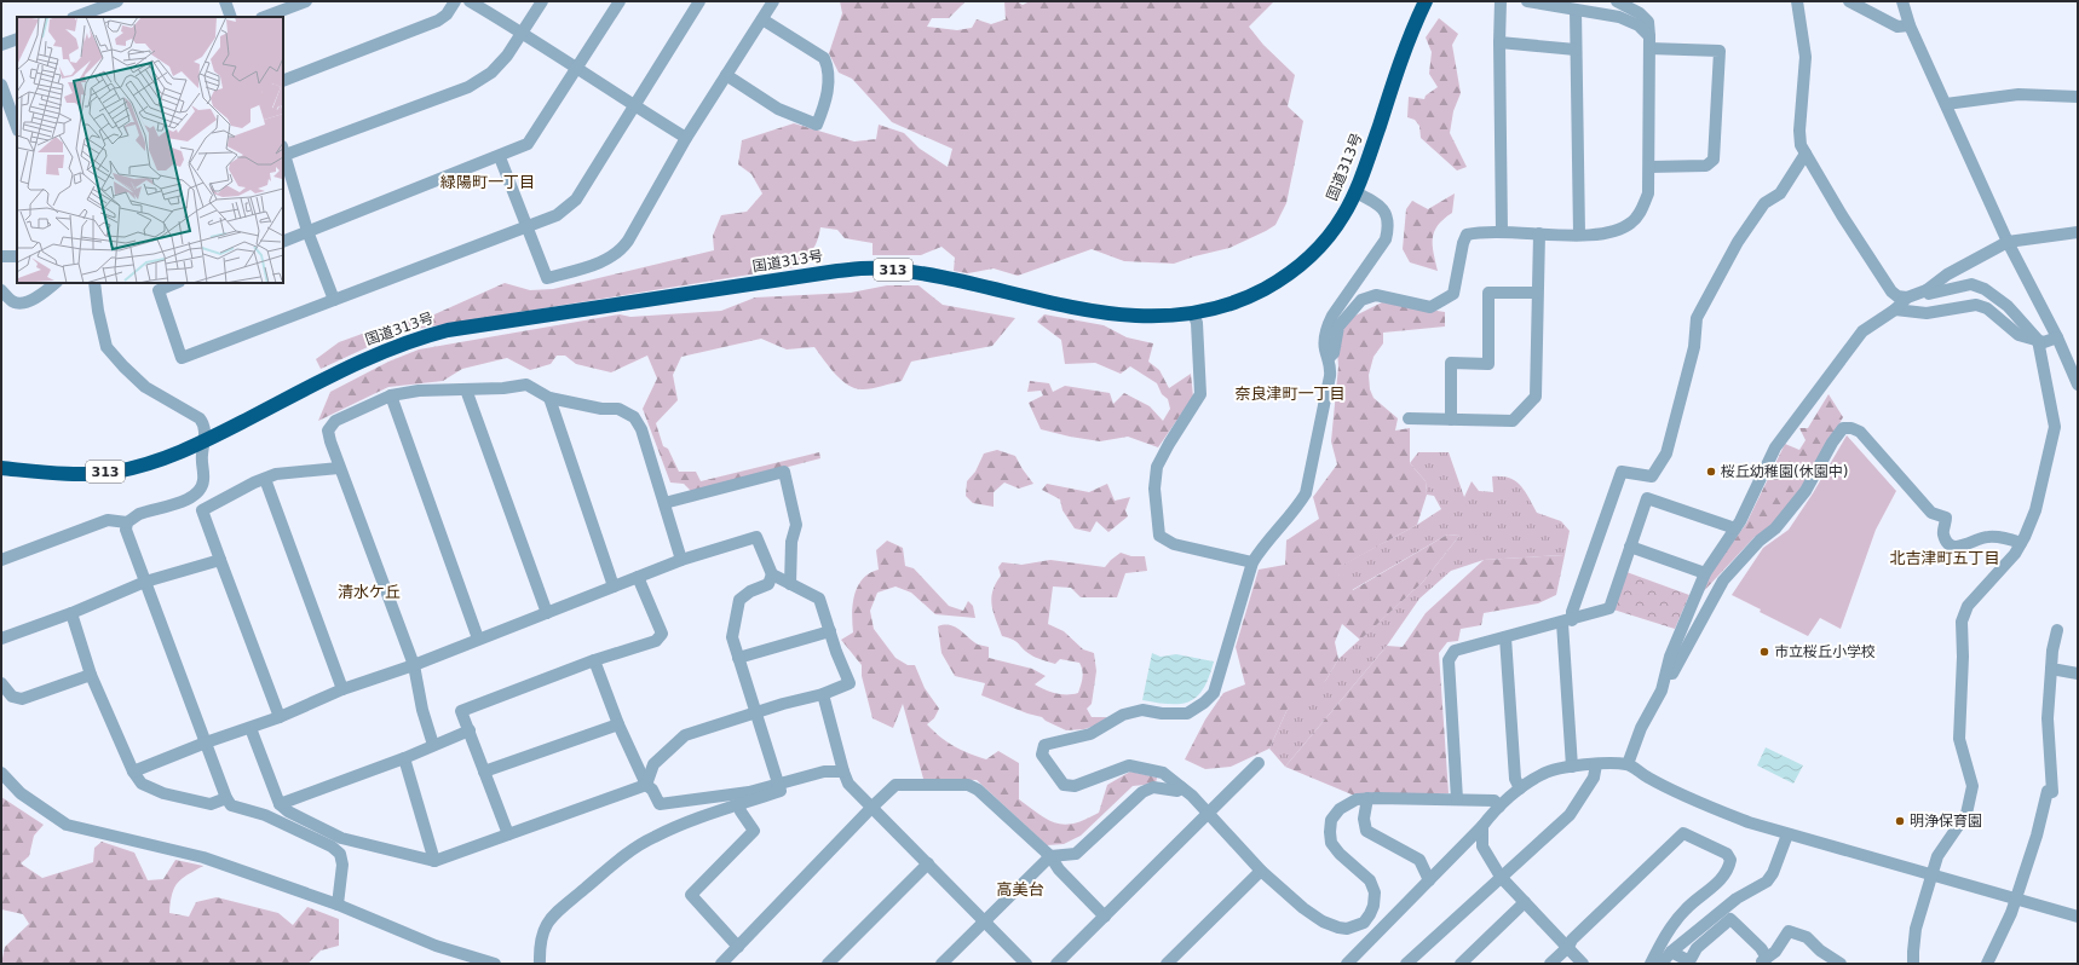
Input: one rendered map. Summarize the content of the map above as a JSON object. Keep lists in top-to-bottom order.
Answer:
{
  "streets": {
    "highway": ["国道313号", "313"]
  },
  "districts": [
    "緑陽町一丁目",
    "奈良津町一丁目",
    "北吉津町五丁目",
    "清水ケ丘",
    "高美台"
  ],
  "places": ["桜丘幼稚園(休園中)", "市立桜丘小学校", "明浄保育園"]
}
